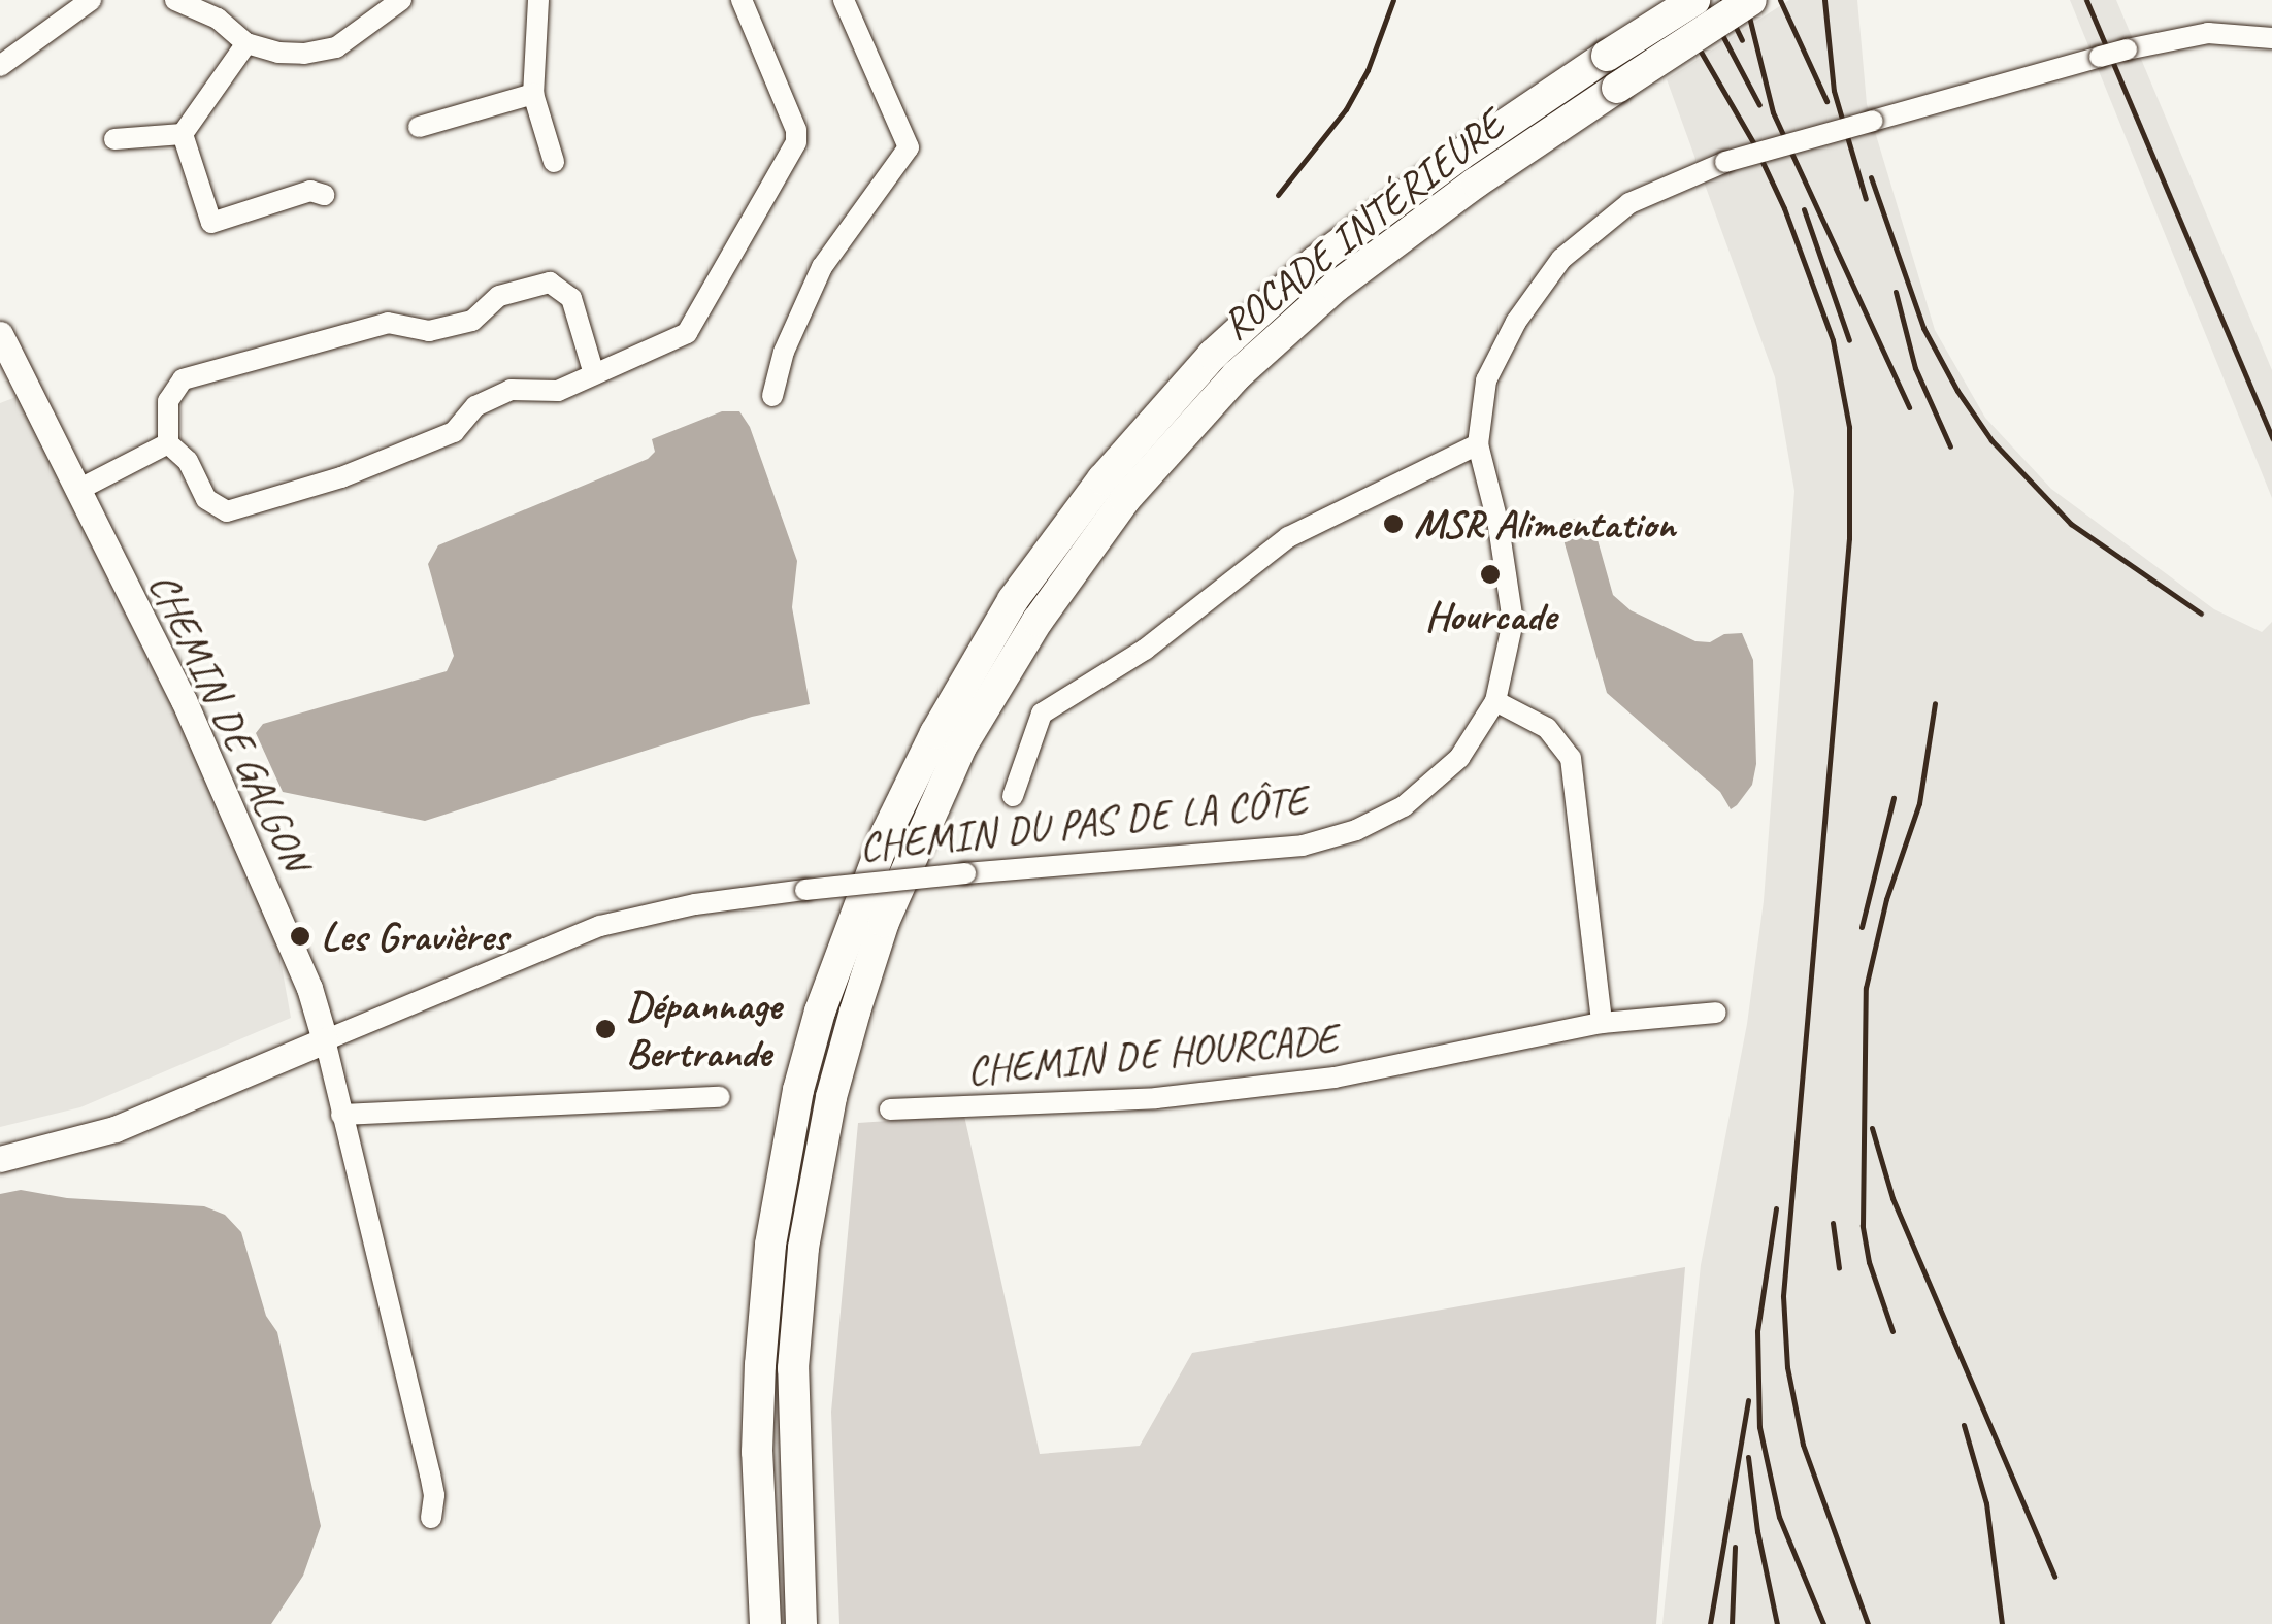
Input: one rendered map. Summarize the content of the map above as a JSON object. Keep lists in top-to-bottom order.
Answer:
{
  "streets": {
    "highway": ["ROCADE INTÉRIEURE"],
    "main road": ["CHEMIN DE GALGON", "CHEMIN DU PAS DE LA CÔTE"],
    "street": ["CHEMIN DE HOURCADE"]
  },
  "crossings": [
    ["CHEMIN DE GALGON", "CHEMIN DU PAS DE LA CÔTE"]
  ],
  "places": [
    "MSR Alimentation",
    "Hourcade",
    "Les Gravières",
    "Dépannage Bertrande"
  ]
}
